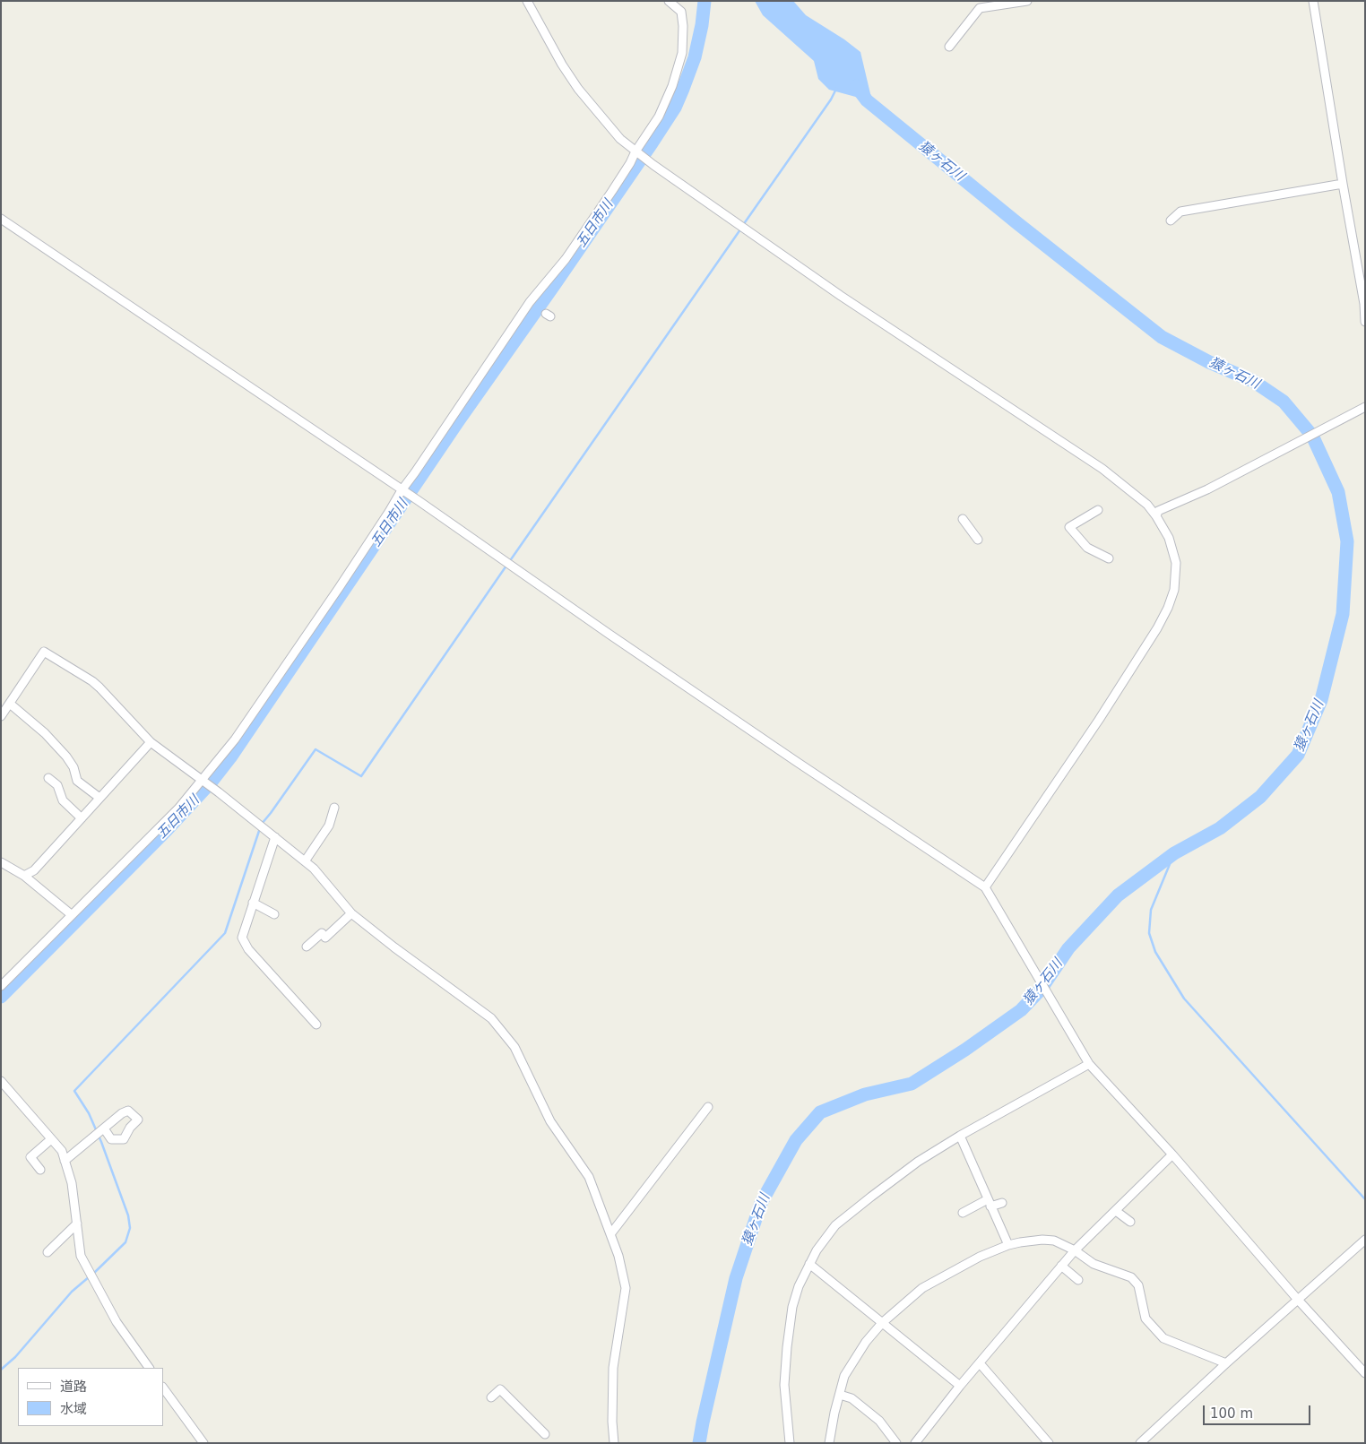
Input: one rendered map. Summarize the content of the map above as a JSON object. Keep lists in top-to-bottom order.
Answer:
{
  "water": ["猿ヶ石川", "五日市川"],
  "legend": ["道路", "水域"],
  "scale_bar": "100 m"
}
